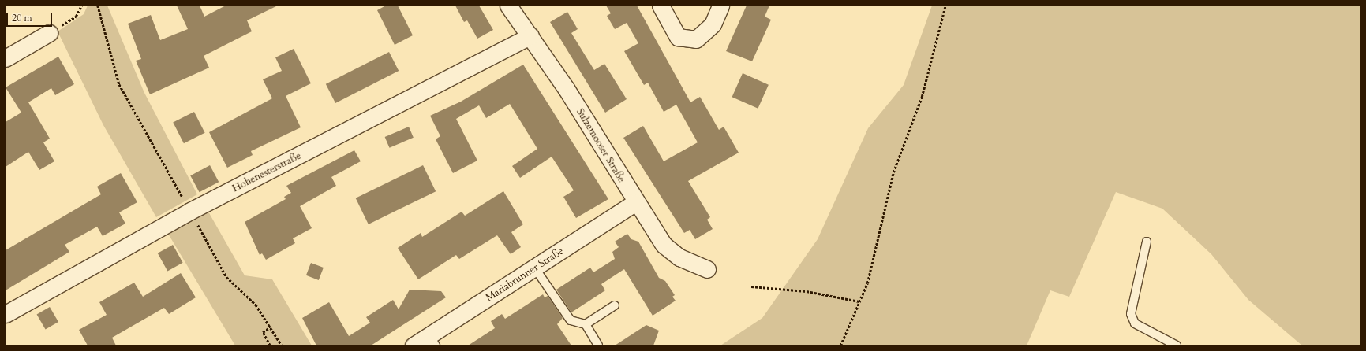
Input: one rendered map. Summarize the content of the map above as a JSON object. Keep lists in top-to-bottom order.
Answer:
{
  "streets": {
    "street": ["Sulzemooser Straße", "Hohenesterstraße", "Mariabrunner Straße"]
  },
  "crossings": [
    ["Sulzemooser Straße", "Hohenesterstraße"],
    ["Sulzemooser Straße", "Mariabrunner Straße"]
  ],
  "scale_bar": "20 m"
}
